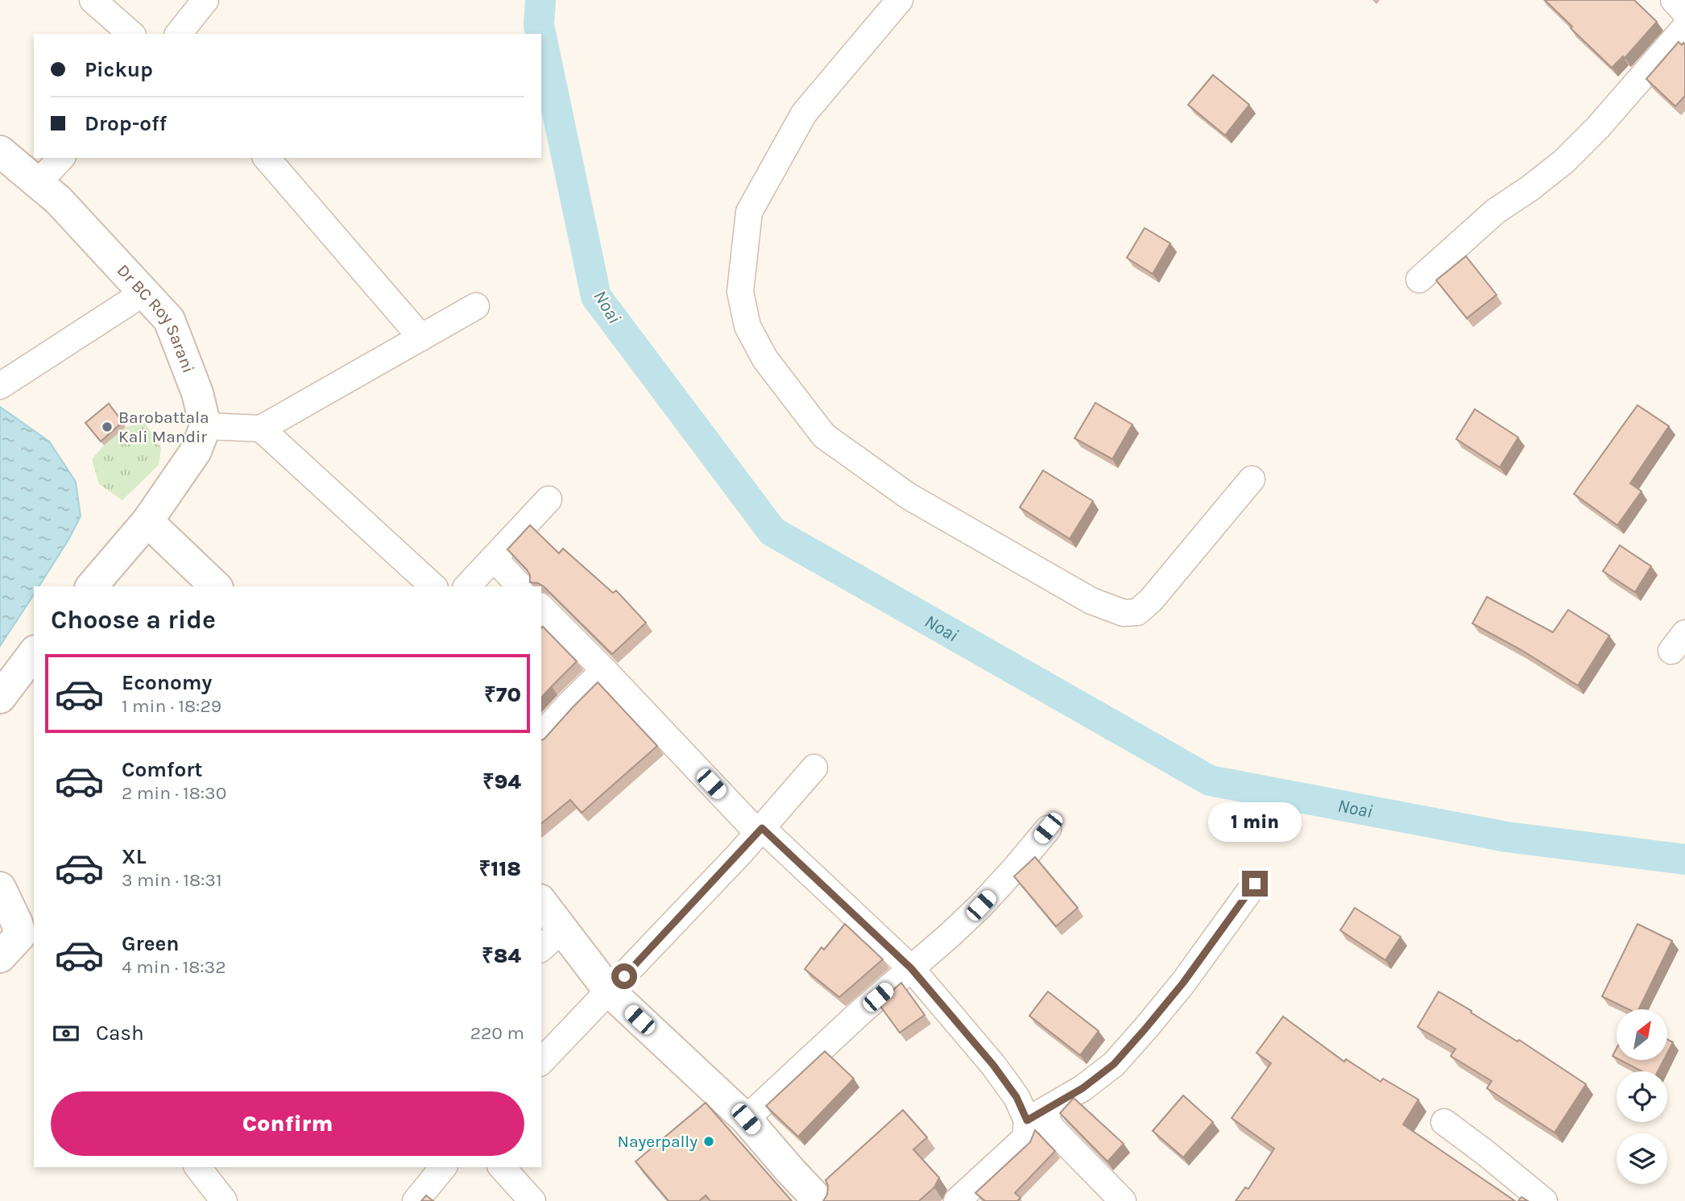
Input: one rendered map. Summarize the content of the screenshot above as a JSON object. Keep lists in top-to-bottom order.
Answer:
{
  "streets": {
    "street": ["Dr BC Roy Sarani"]
  },
  "water": ["Noai"],
  "places": ["Barobattala Kali Mandir", "Nayerpally"],
  "north": "top right",
  "page": {
    "banner": ["Pickup", "Drop-off"],
    "heading": "Choose a ride",
    "list": [
      {
        "name": "Economy",
        "note": "1 min · 18:29",
        "value": "₹70"
      },
      {
        "name": "Comfort",
        "note": "2 min · 18:30",
        "value": "₹94"
      },
      {
        "name": "XL",
        "note": "3 min · 18:31",
        "value": "₹118"
      },
      {
        "name": "Green",
        "note": "4 min · 18:32",
        "value": "₹84"
      }
    ],
    "bubble": "1 min",
    "pay": ["Cash", "220 m"],
    "buttons": "Confirm"
  }
}
